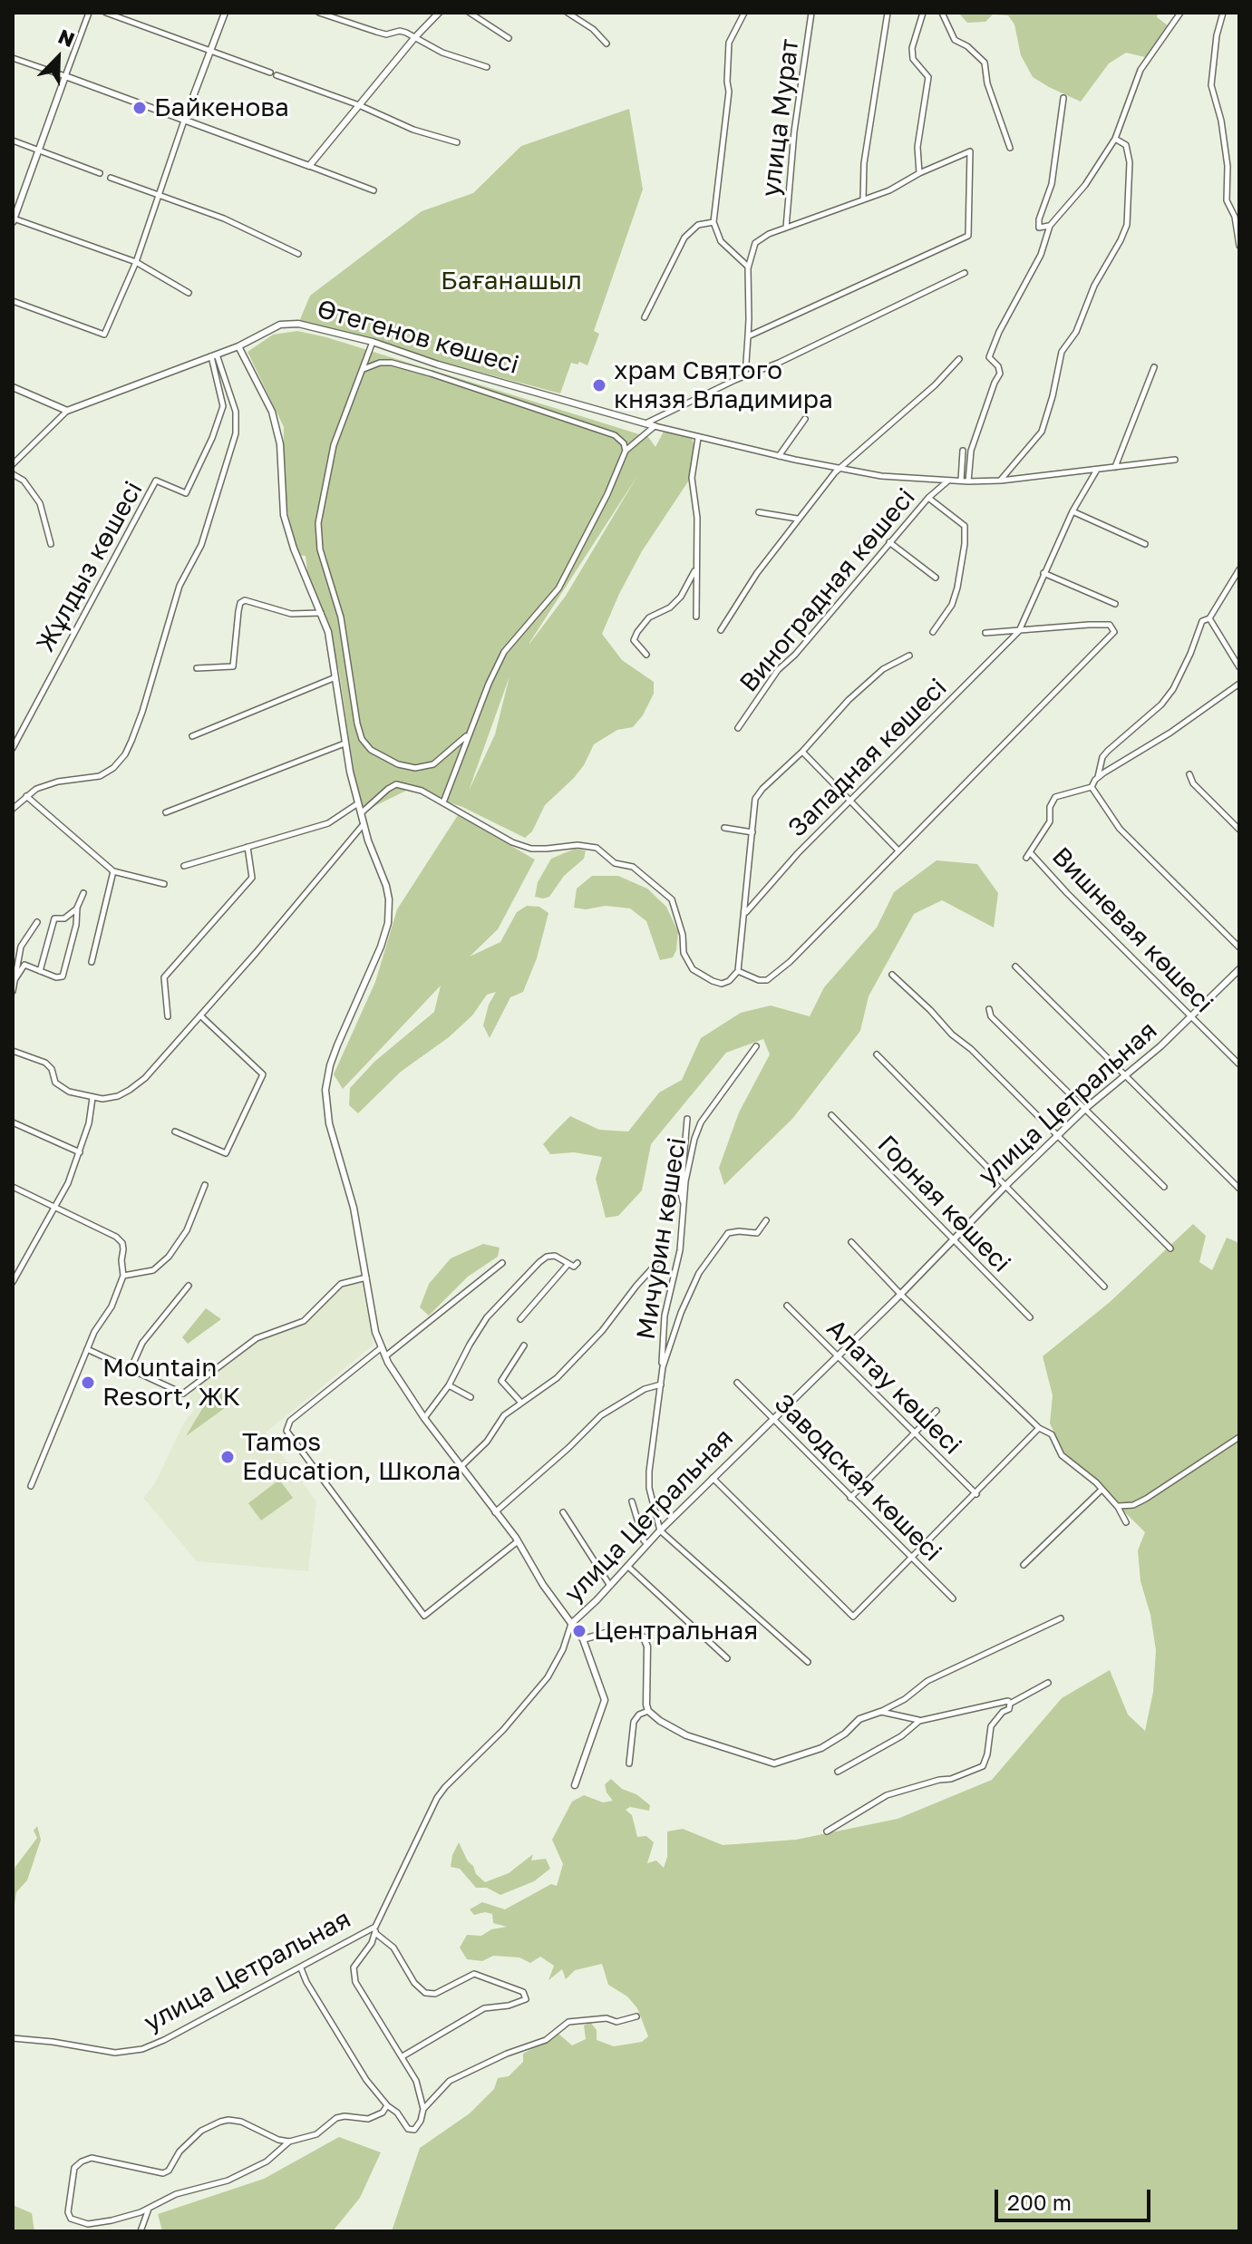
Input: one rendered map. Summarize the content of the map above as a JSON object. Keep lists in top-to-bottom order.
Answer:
{
  "streets": {
    "street": [
      "улица Мурат",
      "Өтегенов көшесі",
      "Жұлдыз көшесі",
      "Виноградная көшесі",
      "Западная көшесі",
      "Вишневая көшесі",
      "улица Цетральная",
      "Горная көшесі",
      "Мичурин көшесі",
      "Алатау көшесі",
      "Заводская көшесі"
    ]
  },
  "crossings": [
    ["Өтегенов көшесі", "Жұлдыз көшесі"],
    ["Вишневая көшесі", "улица Цетральная"],
    ["улица Цетральная", "Горная көшесі"],
    ["улица Цетральная", "Алатау көшесі"],
    ["улица Цетральная", "Заводская көшесі"]
  ],
  "parks": ["Бағанашыл"],
  "places": [
    "Байкенова",
    "храм Святого князя Владимира",
    "Mountain Resort, ЖК",
    "Tamos Education, Школа",
    "Центральная"
  ],
  "scale_bar": "200 m",
  "north": "top right"
}
